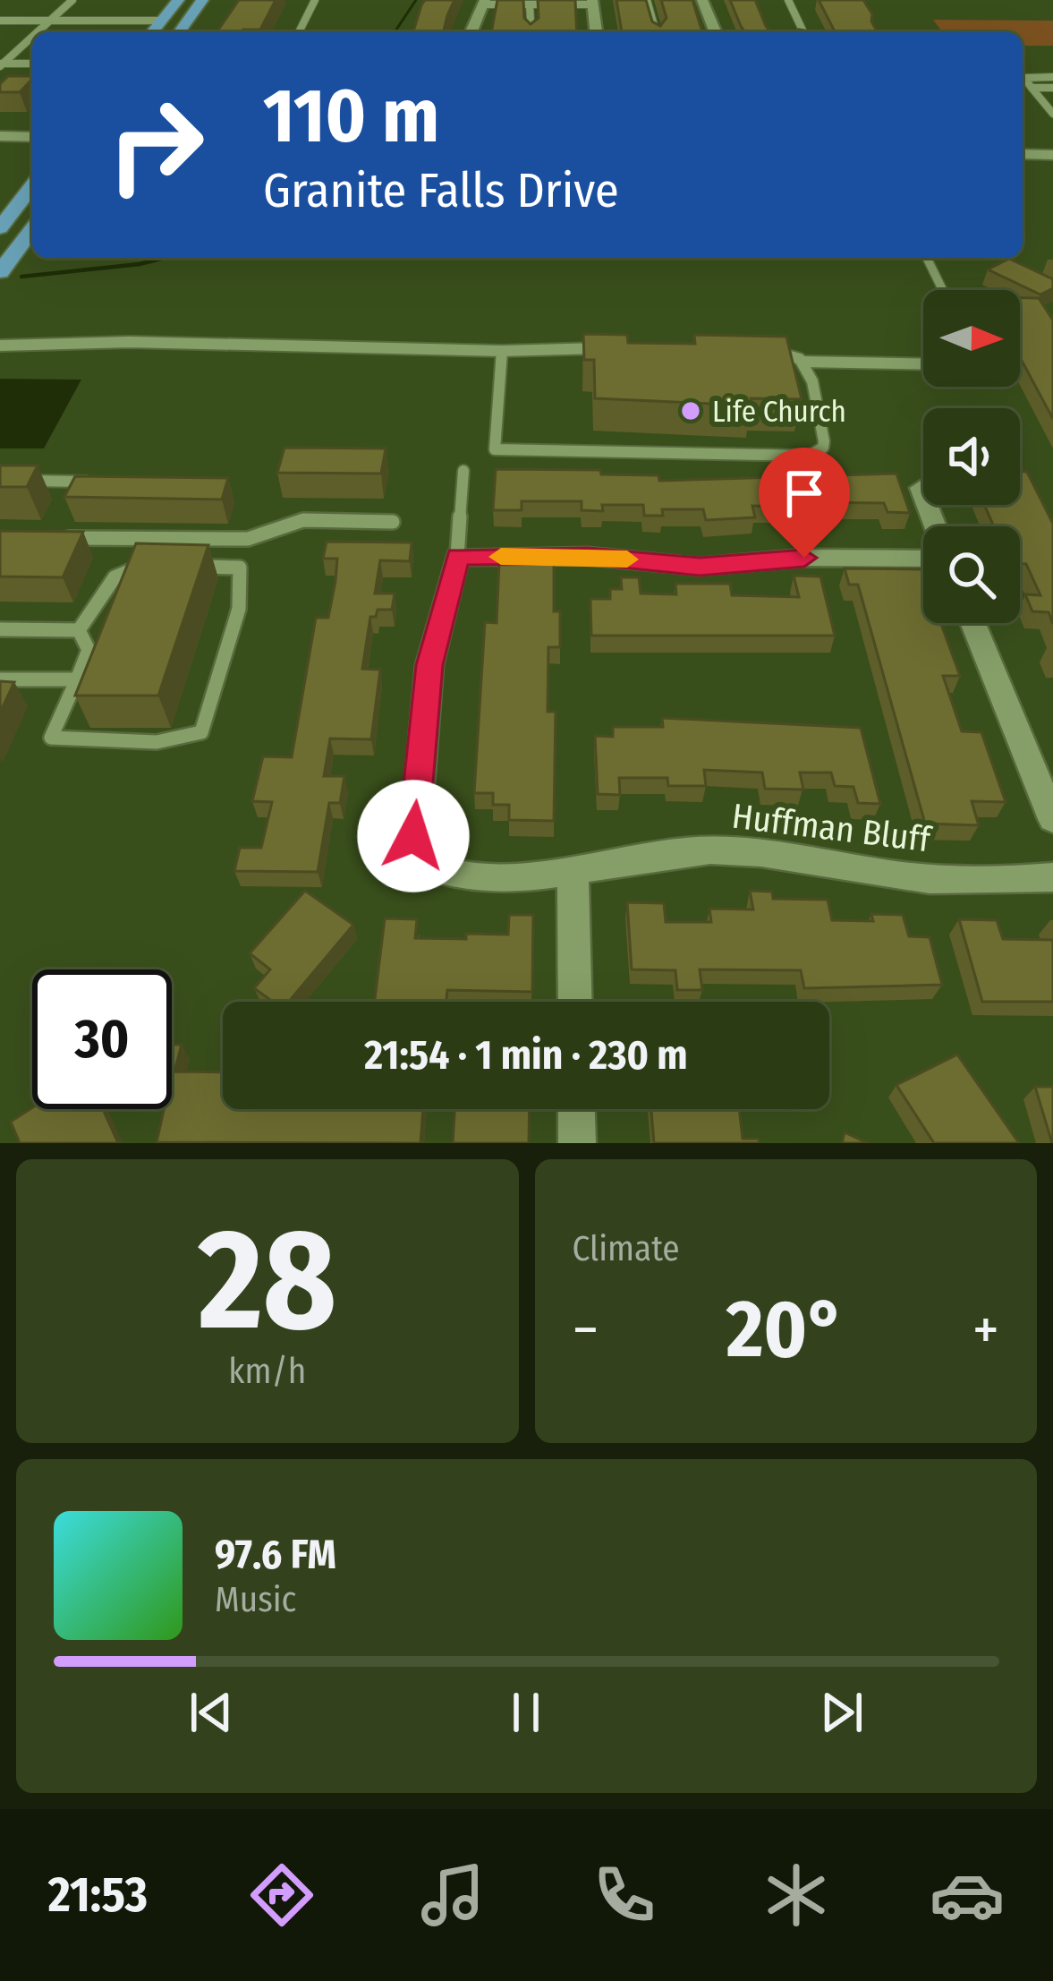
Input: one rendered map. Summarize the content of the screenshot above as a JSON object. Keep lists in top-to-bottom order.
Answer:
{
  "streets": {
    "street": ["Huffman Bluff"]
  },
  "places": ["Life Church"],
  "north": "right",
  "page": {
    "turn": ["110 m", "Granite Falls Drive"],
    "limit": "30",
    "trip": "21:54 · 1 min · 230 m",
    "tile": [
      ["28", "km/h"],
      "Climate"
    ],
    "heat": ["−", "20°", "+"],
    "song": ["97.6 FM", "Music"],
    "tabs": "21:53"
  }
}
